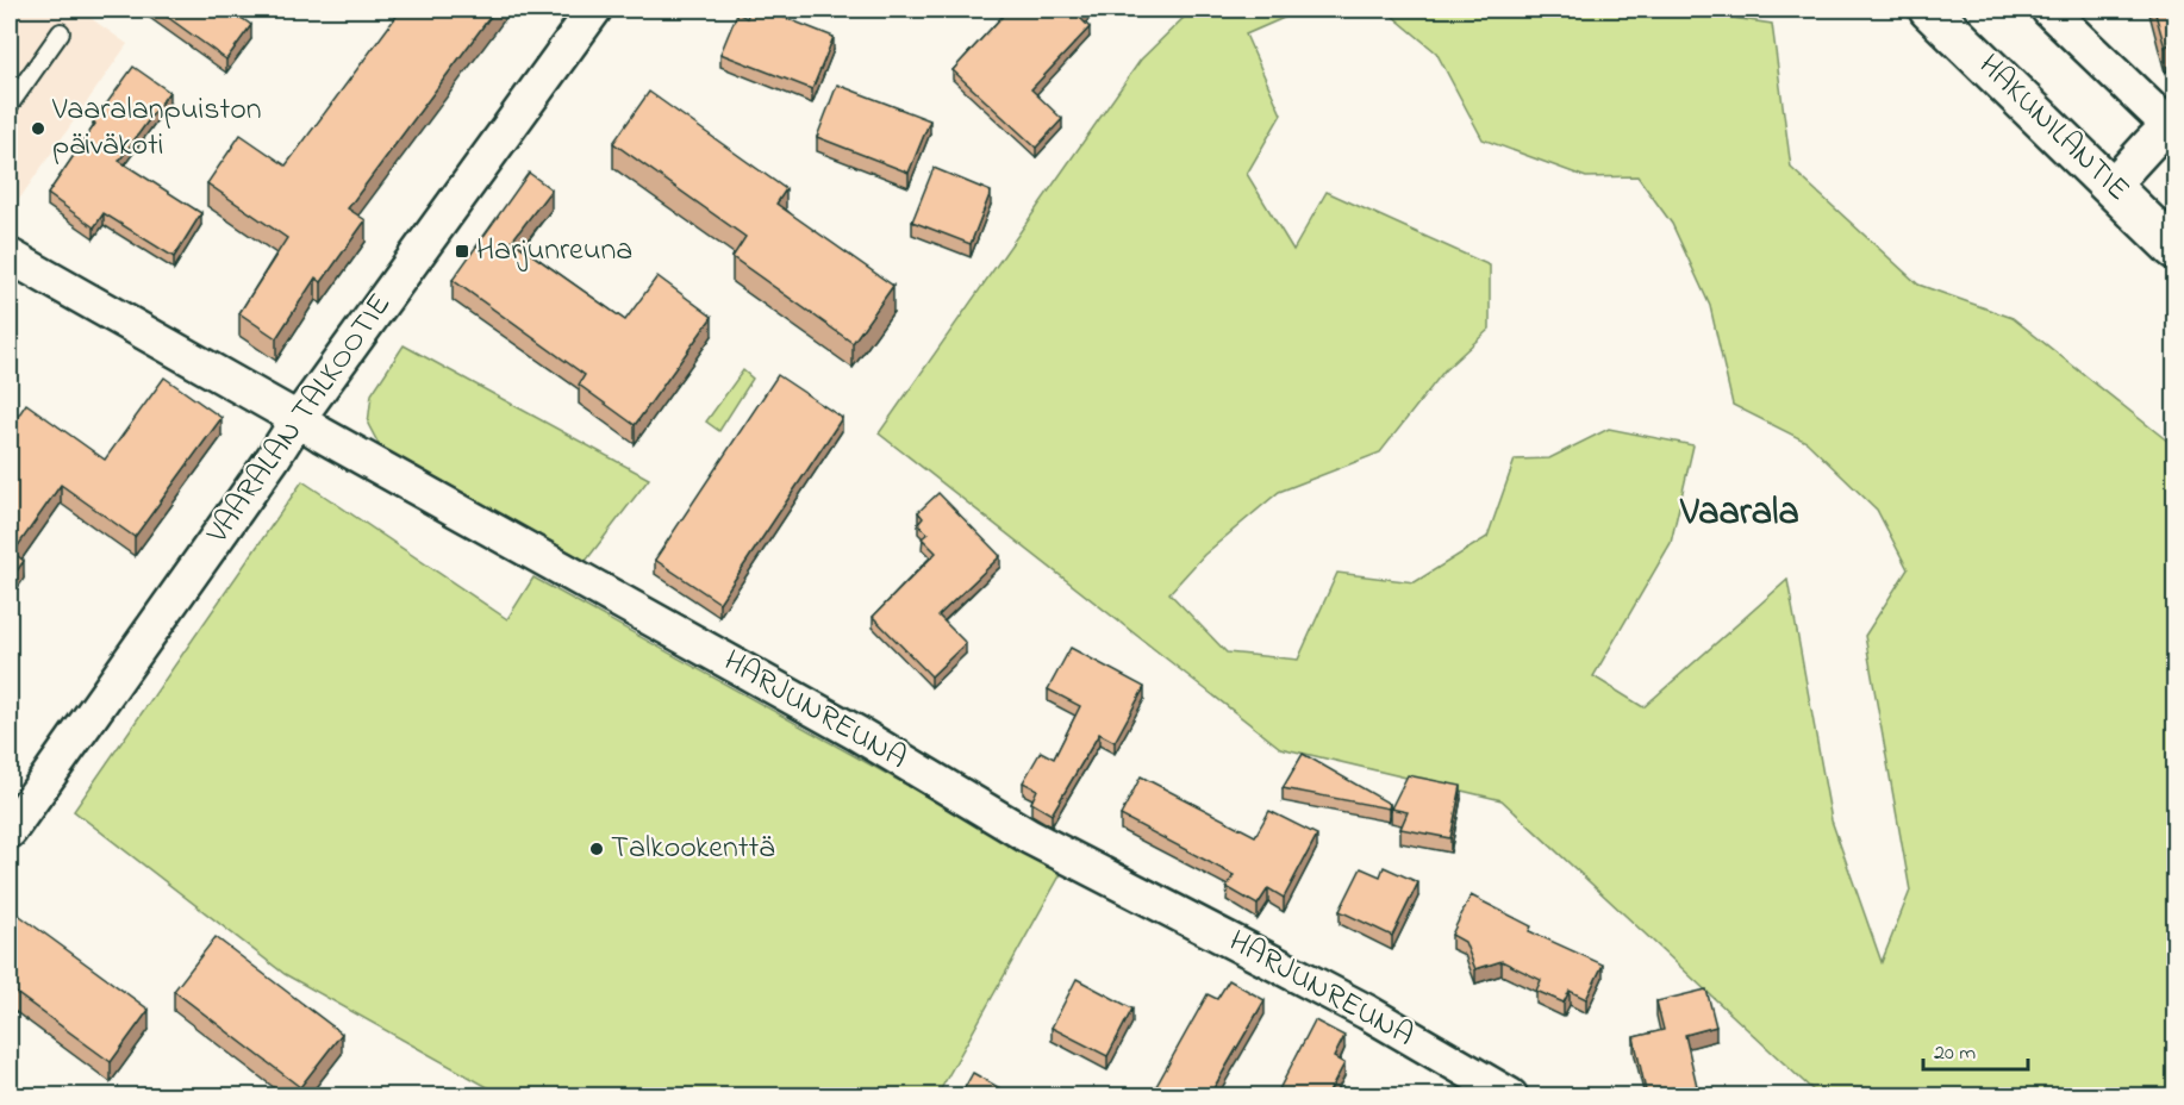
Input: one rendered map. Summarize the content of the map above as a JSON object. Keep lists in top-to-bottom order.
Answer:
{
  "streets": {
    "main road": ["HAKUNILANTIE"],
    "street": ["VAARALAN TALKOOTIE", "HARJUNREUNA"]
  },
  "crossings": [
    ["VAARALAN TALKOOTIE", "HARJUNREUNA"]
  ],
  "districts": ["Vaarala"],
  "places": {
    "other": ["Vaaralanpuiston päiväkoti", "Talkookenttä"],
    "transit": ["Harjunreuna"]
  },
  "scale_bar": "20 m"
}
